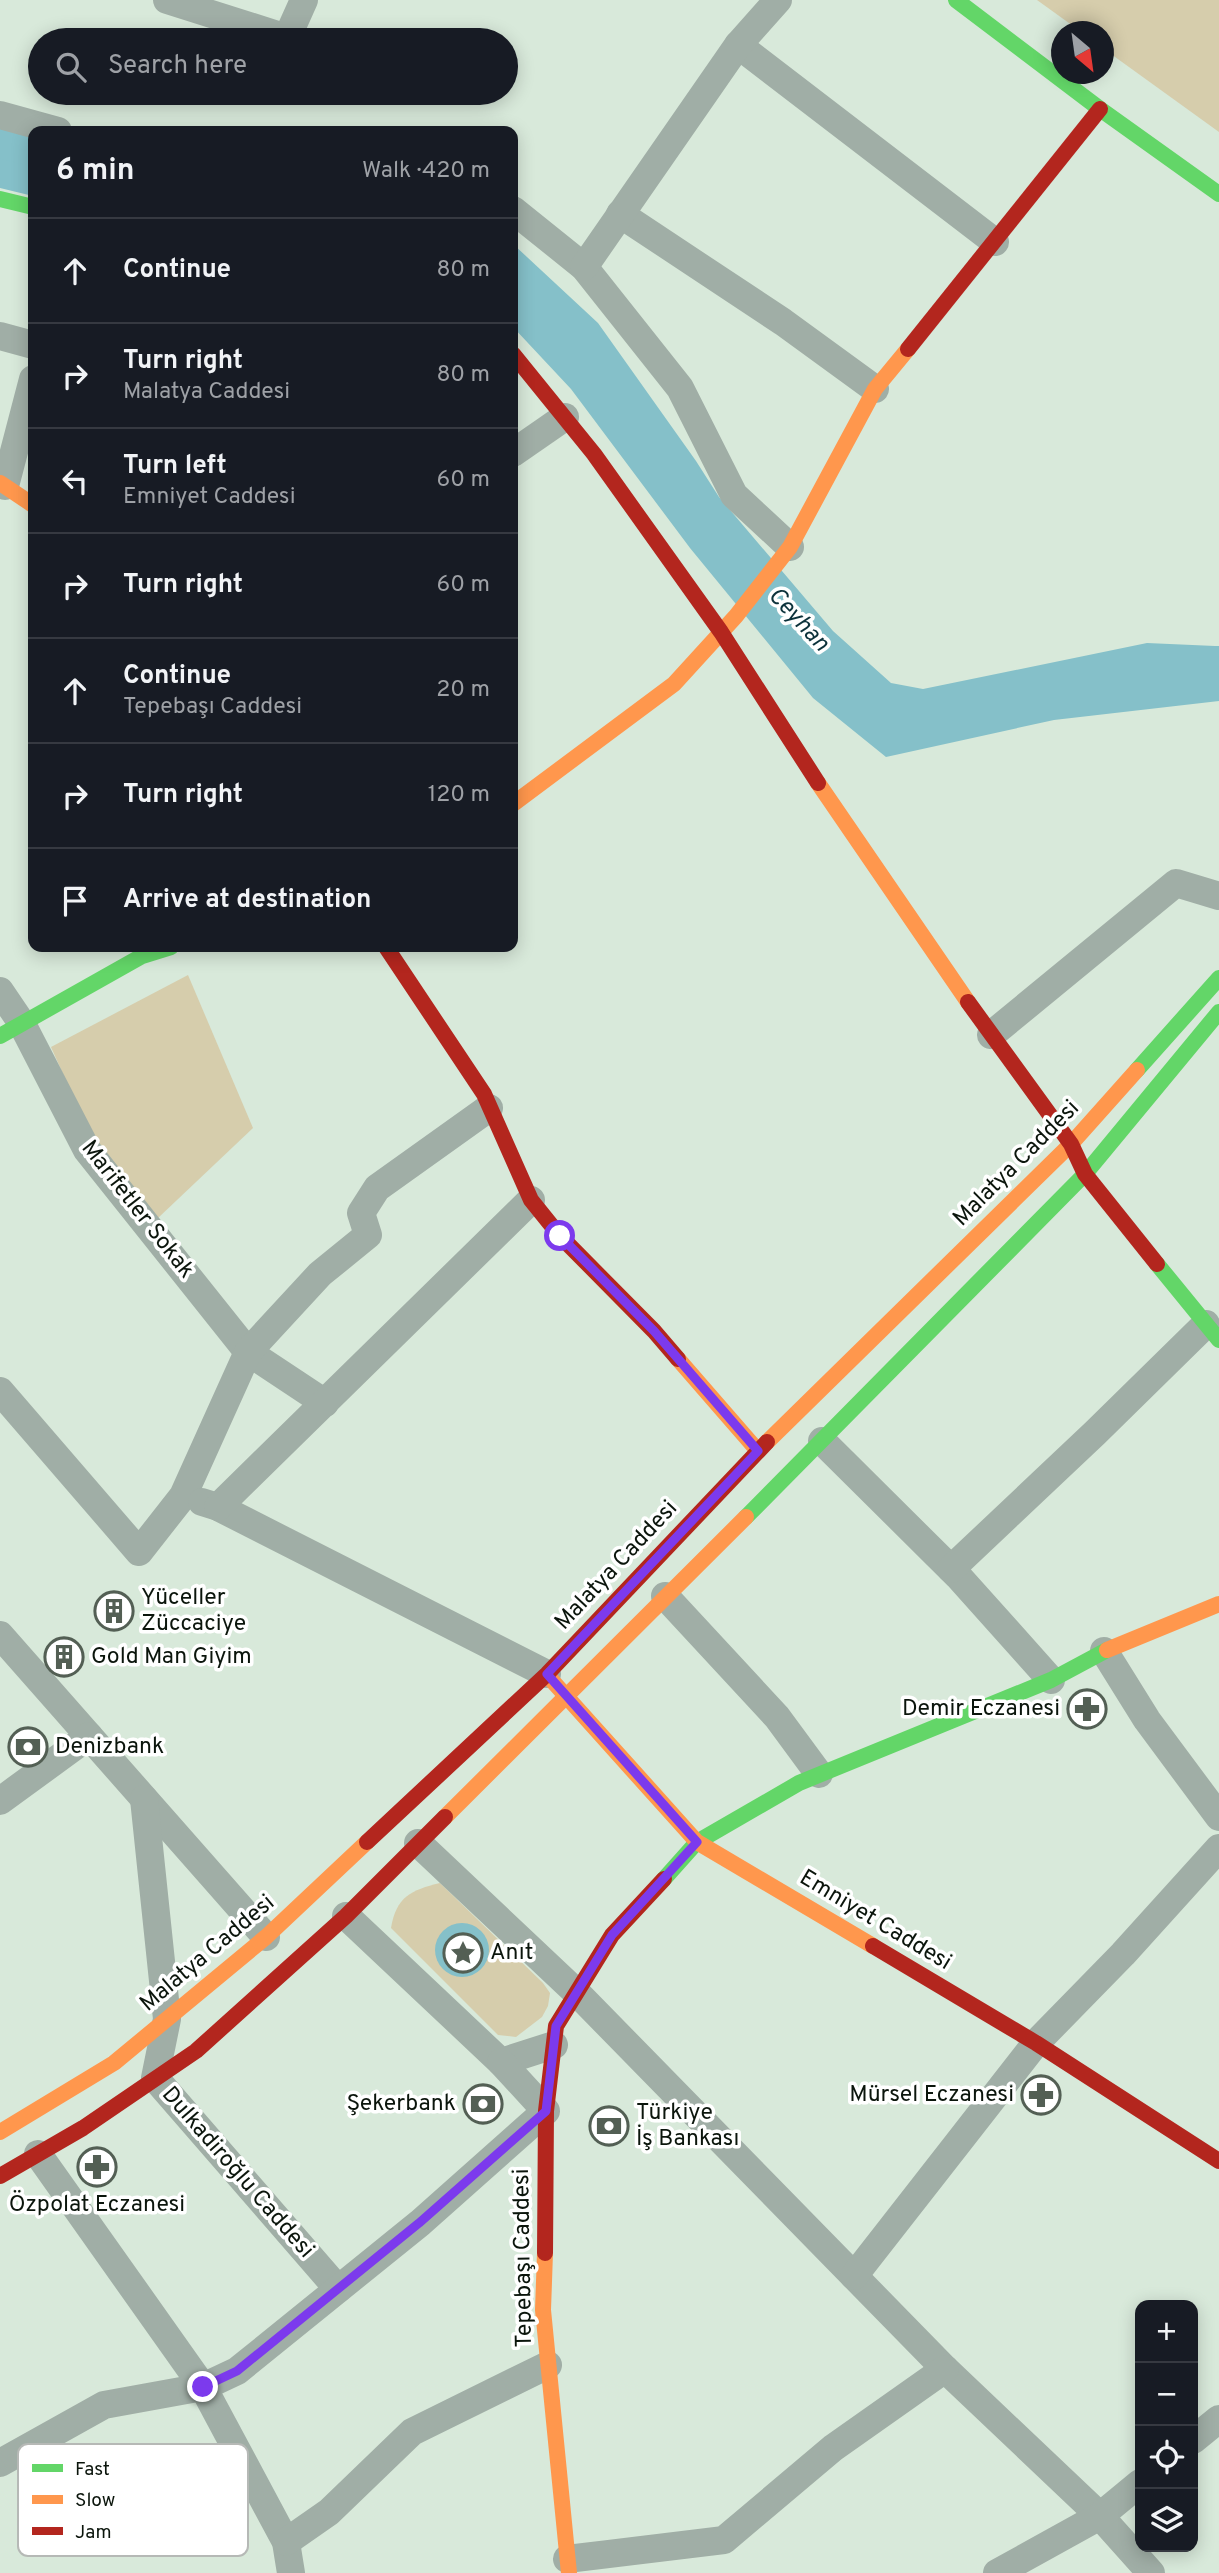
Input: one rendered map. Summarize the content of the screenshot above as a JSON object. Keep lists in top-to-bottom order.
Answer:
{
  "streets": {
    "street": [
      "Malatya Caddesi",
      "Marifetler Sokak",
      "Emniyet Caddesi",
      "Dulkadiroğlu Caddesi",
      "Tepebaşı Caddesi"
    ]
  },
  "crossings": [
    ["Malatya Caddesi", "Emniyet Caddesi"],
    ["Malatya Caddesi", "Dulkadiroğlu Caddesi"]
  ],
  "water": ["Ceyhan"],
  "places": {
    "building": ["Yüceller Züccaciye", "Gold Man Giyim"],
    "pharmacy": ["Demir Eczanesi", "Mürsel Eczanesi", "Özpolat Eczanesi"],
    "bank": ["Denizbank", "Şekerbank", "Türkiye İş Bankası"],
    "place": ["Anıt"]
  },
  "legend": ["Fast", "Slow", "Jam"],
  "north": "bottom right",
  "page": {
    "search": "Search here",
    "heading": ["6 min", "Walk · 420 m"],
    "list": [
      ["Continue", "80 m"],
      ["Turn right", "Malatya Caddesi", "80 m"],
      ["Turn left", "Emniyet Caddesi", "60 m"],
      ["Turn right", "60 m"],
      ["Continue", "Tepebaşı Caddesi", "20 m"],
      ["Turn right", "120 m"],
      "Arrive at destination"
    ],
    "map_buttons": ["+", "−"]
  }
}
